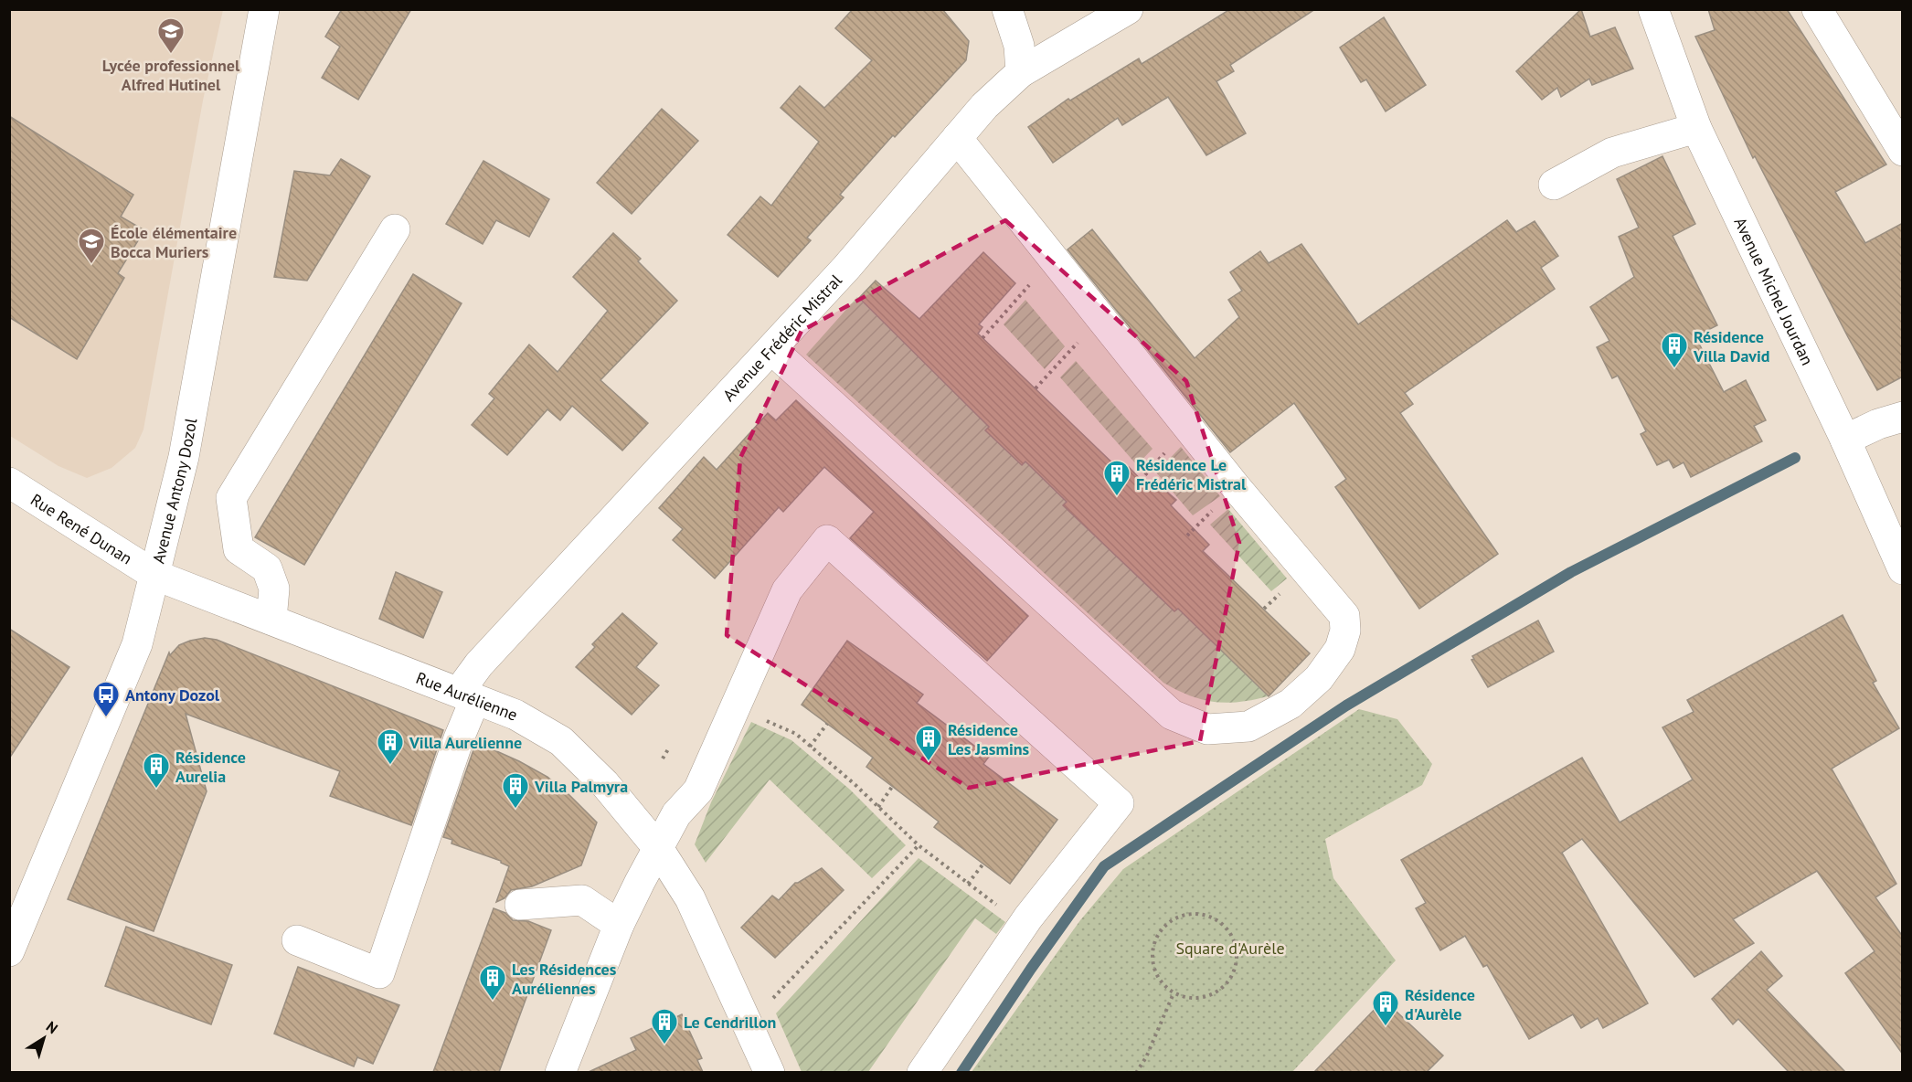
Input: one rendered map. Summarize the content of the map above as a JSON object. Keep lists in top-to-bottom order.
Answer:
{
  "streets": {
    "street": [
      "Avenue Michel Jourdan",
      "Avenue Frédéric Mistral",
      "Avenue Antony Dozol",
      "Rue René Dunan",
      "Rue Aurélienne"
    ]
  },
  "crossings": [
    ["Avenue Frédéric Mistral", "Rue Aurélienne"],
    ["Avenue Antony Dozol", "Rue René Dunan"],
    ["Avenue Antony Dozol", "Rue Aurélienne"],
    ["Rue René Dunan", "Rue Aurélienne"]
  ],
  "parks": ["Square d'Aurèle"],
  "places": {
    "school or university": ["Lycée professionnel Alfred Hutinel", "École élémentaire Bocca Muriers"],
    "building": [
      "Résidence Villa David",
      "Résidence Le Frédéric Mistral",
      "Résidence Les Jasmins",
      "Villa Aurelienne",
      "Résidence Aurelia",
      "Villa Palmyra",
      "Les Résidences Auréliennes",
      "Résidence d'Aurèle",
      "Le Cendrillon"
    ],
    "bus stop": ["Antony Dozol"]
  },
  "north": "top right"
}
